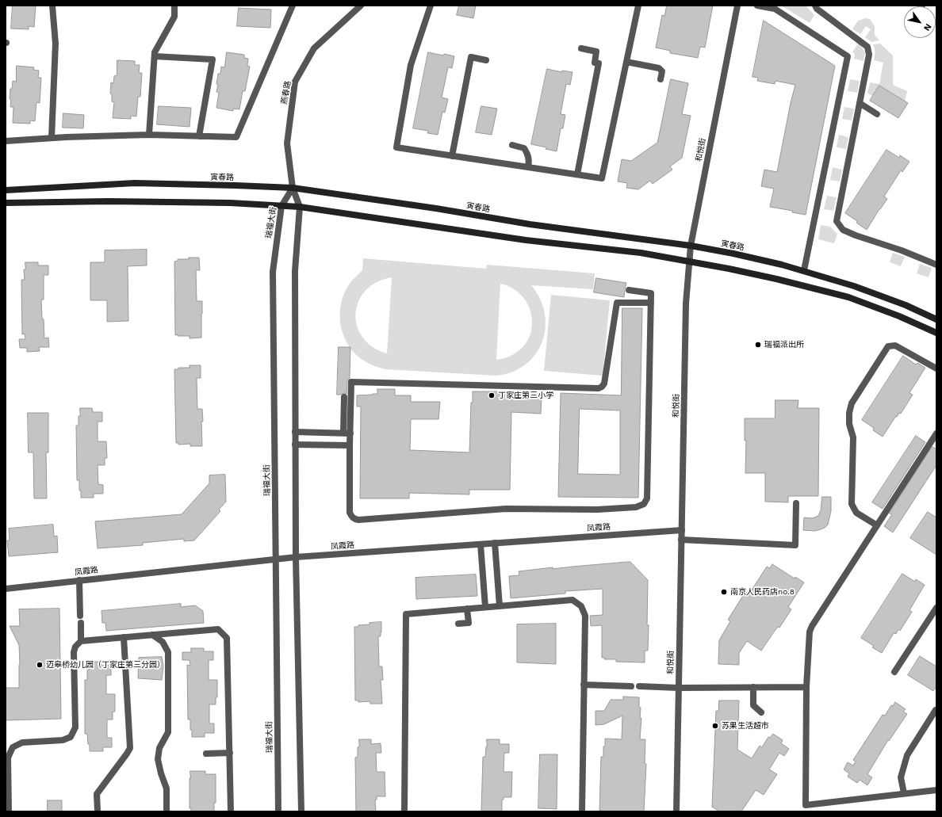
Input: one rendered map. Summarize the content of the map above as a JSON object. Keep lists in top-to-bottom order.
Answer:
{
  "streets": {
    "main road": ["寅春路"],
    "street": [
      "燕春路",
      "和悦街",
      "瑞福大街",
      "凤霞路"
    ]
  },
  "crossings": [
    ["燕春路", "寅春路"],
    ["燕春路", "瑞福大街"],
    ["和悦街", "寅春路"],
    ["和悦街", "凤霞路"],
    ["寅春路", "瑞福大街"],
    ["瑞福大街", "凤霞路"]
  ],
  "places": [
    "瑞福派出所",
    "丁家庄第三小学",
    "南京人民药店no.8",
    "迈皋桥幼儿园（丁家庄第三分园）",
    "苏果生活超市"
  ],
  "north": "bottom right"
}
